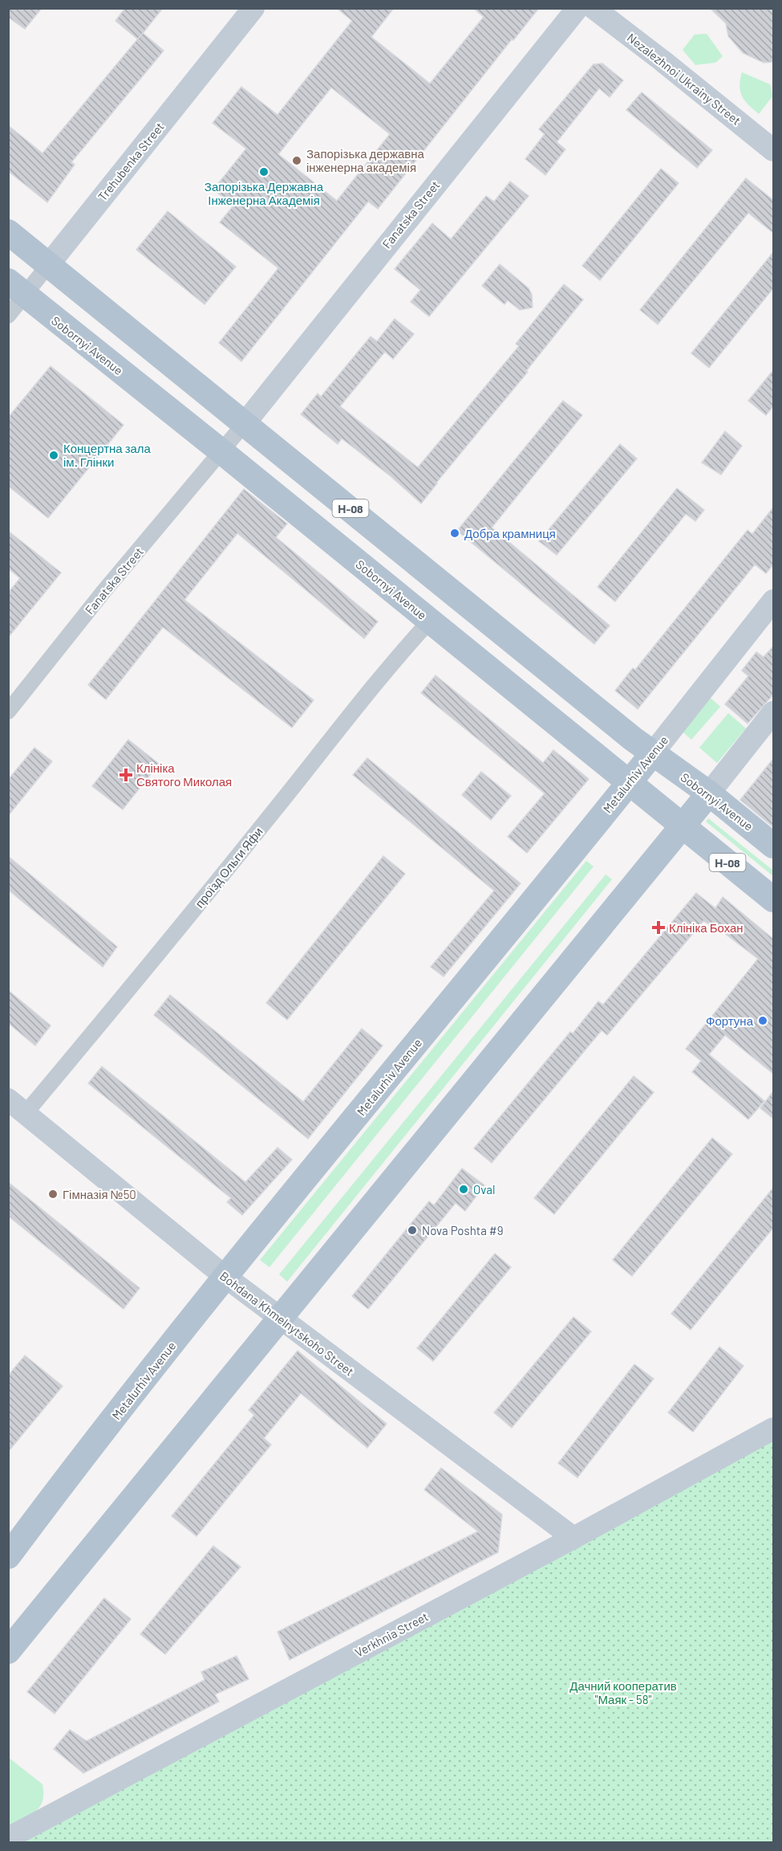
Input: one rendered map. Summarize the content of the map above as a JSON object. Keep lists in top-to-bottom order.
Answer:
{
  "streets": {
    "main road": ["Sobornyi Avenue", "Н-08", "Metalurhiv Avenue"],
    "street": [
      "Nezalezhnoi Ukrainy Street",
      "Trehubenka Street",
      "Fanatska Street",
      "проїзд Ольги Яфи",
      "Bohdana Khmelnytskoho Street",
      "Verkhnia Street"
    ]
  },
  "crossings": [
    ["Trehubenka Street", "Sobornyi Avenue"],
    ["Fanatska Street", "Sobornyi Avenue"],
    ["Sobornyi Avenue", "Metalurhiv Avenue"],
    ["Sobornyi Avenue", "проїзд Ольги Яфи"],
    ["Metalurhiv Avenue", "Bohdana Khmelnytskoho Street"],
    ["проїзд Ольги Яфи", "Bohdana Khmelnytskoho Street"],
    ["Bohdana Khmelnytskoho Street", "Verkhnia Street"]
  ],
  "parks": ["Дачний кооператив \"Маяк - 58\""],
  "places": {
    "other": [
      "Запорізька державна інженерна академія",
      "Запорізька Державна Інженерна Академія",
      "Концертна зала ім. Глінки",
      "Добра крамниця",
      "Фортуна",
      "Oval",
      "Гімназія №50",
      "Nova Poshta #9"
    ],
    "health": ["Клініка Святого Миколая", "Клініка Бохан"]
  }
}
